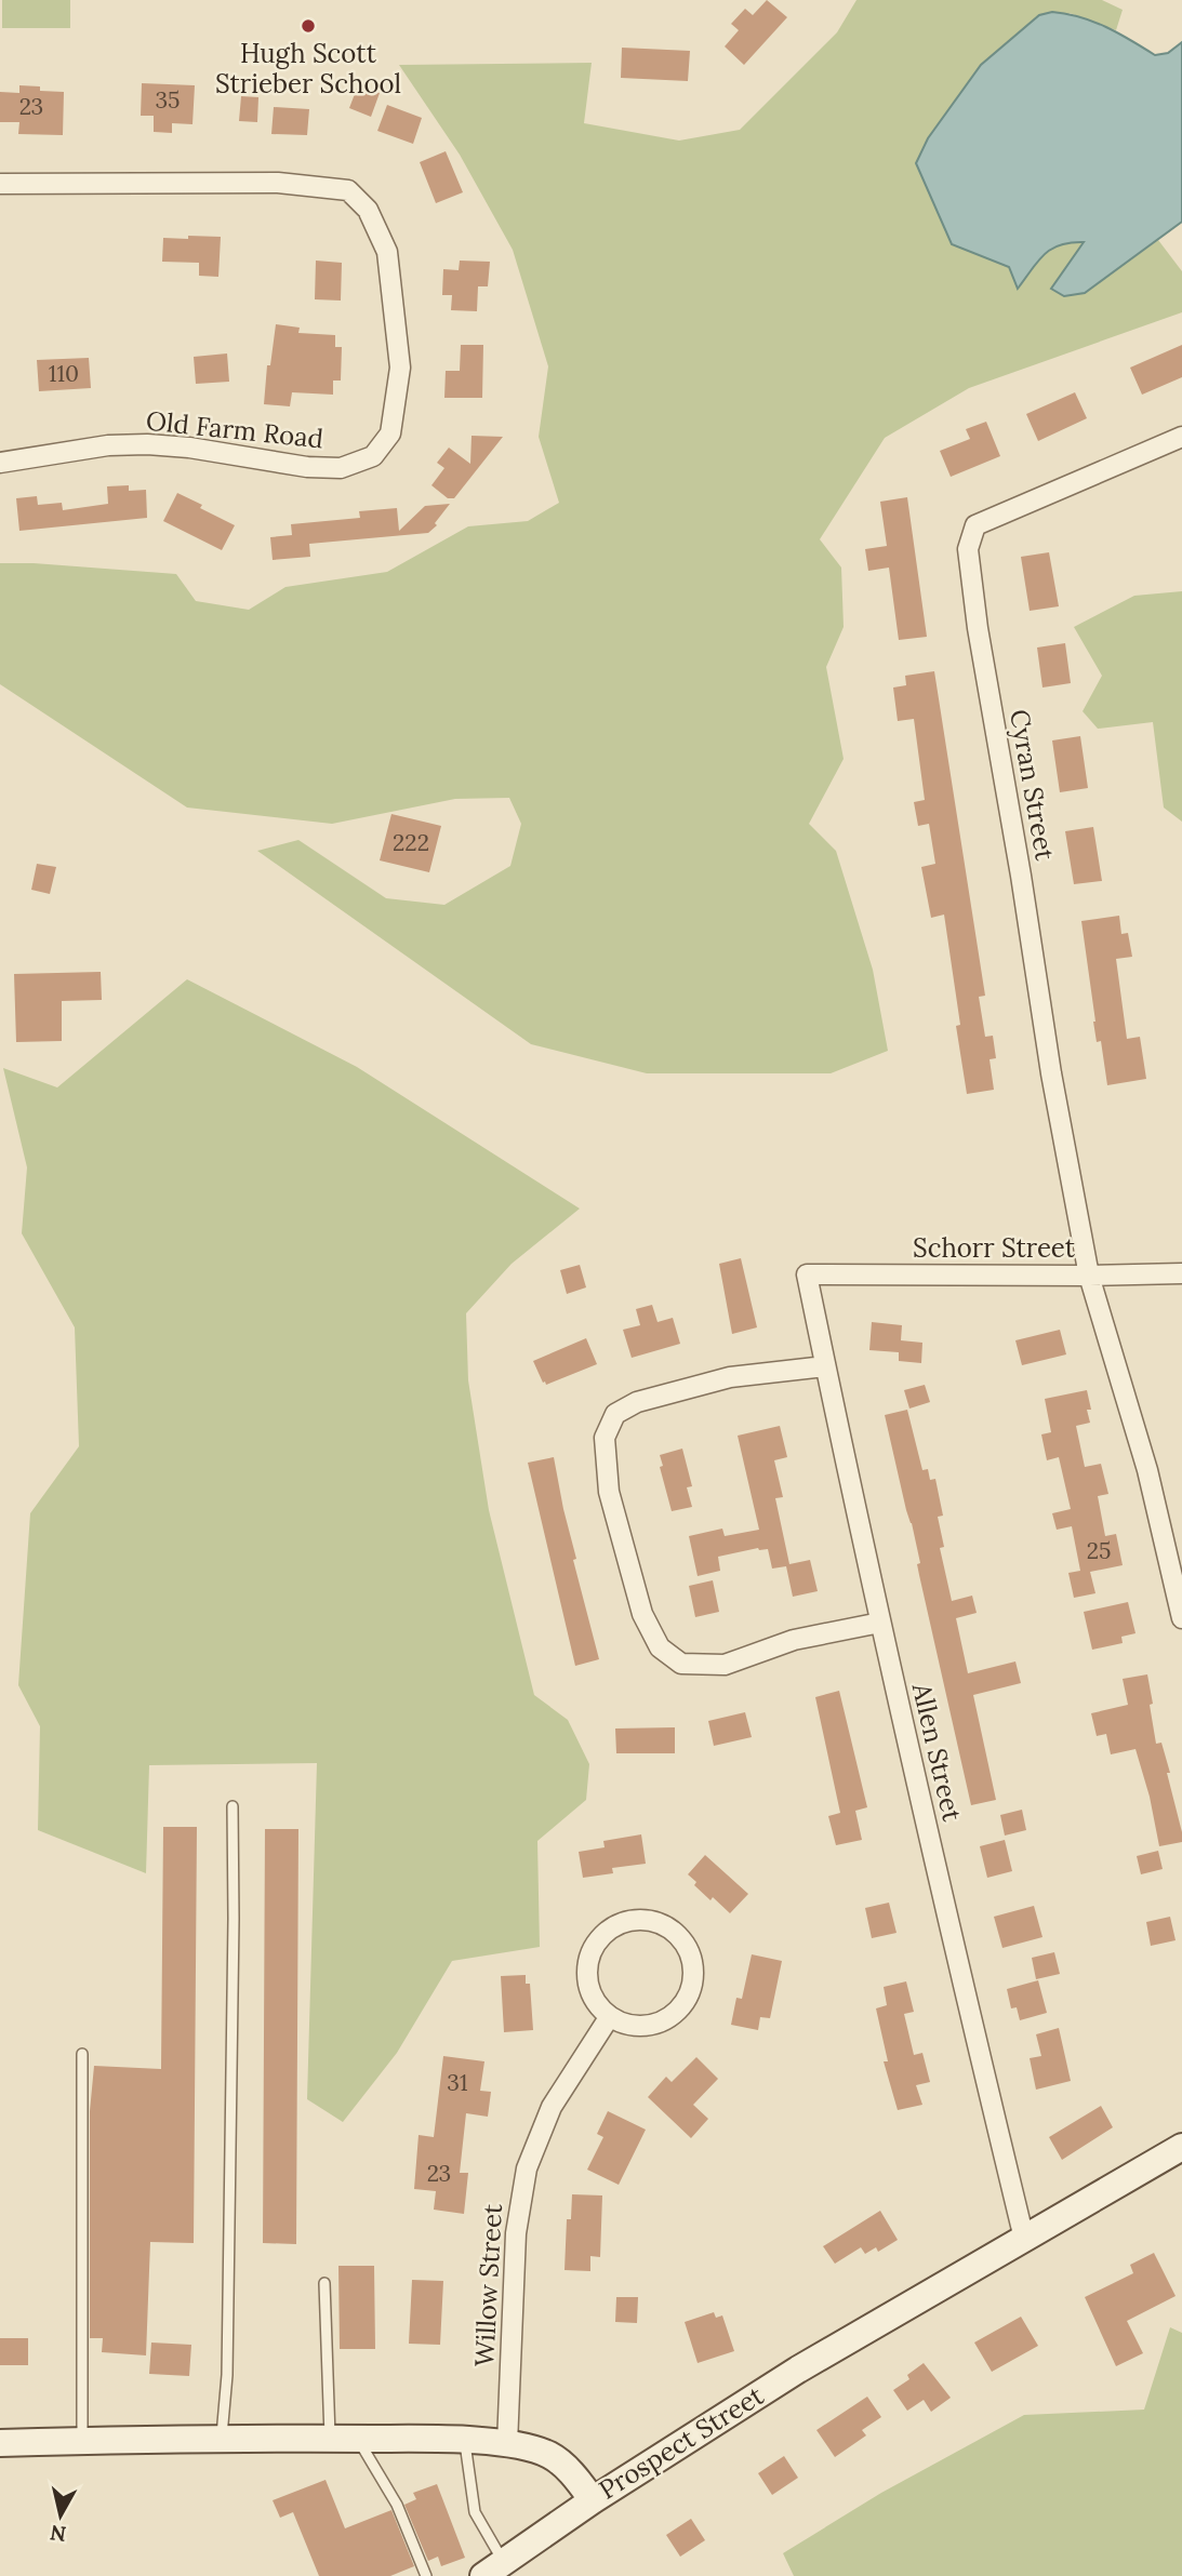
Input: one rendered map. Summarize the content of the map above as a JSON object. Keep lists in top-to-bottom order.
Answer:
{
  "streets": {
    "main road": ["Prospect Street"],
    "street": [
      "Old Farm Road",
      "Cyran Street",
      "Schorr Street",
      "Allen Street",
      "Willow Street"
    ]
  },
  "crossings": [
    ["Cyran Street", "Schorr Street"],
    ["Schorr Street", "Allen Street"],
    ["Allen Street", "Prospect Street"],
    ["Willow Street", "Prospect Street"]
  ],
  "places": ["Hugh Scott Strieber School"],
  "house_numbers": [
    "35",
    "23",
    "110",
    "222",
    "25",
    "31",
    "23"
  ],
  "north": "bottom"
}
